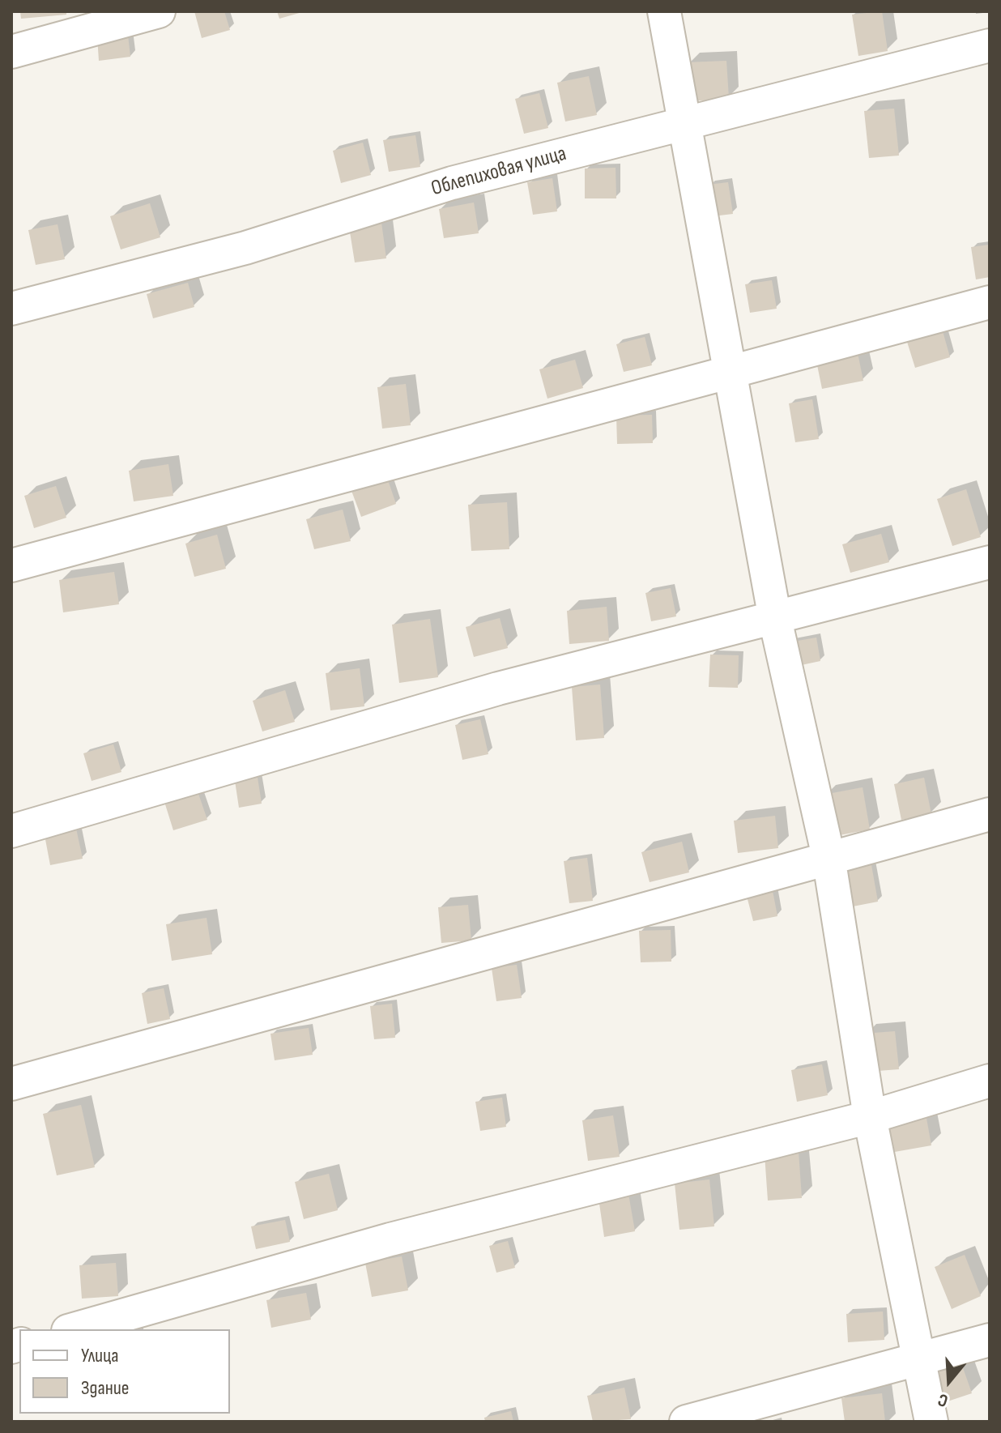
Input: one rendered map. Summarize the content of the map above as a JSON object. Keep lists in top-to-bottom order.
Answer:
{
  "streets": {
    "street": ["Облепиховая улица"]
  },
  "legend": ["Улица", "Здание"],
  "north": "bottom"
}
